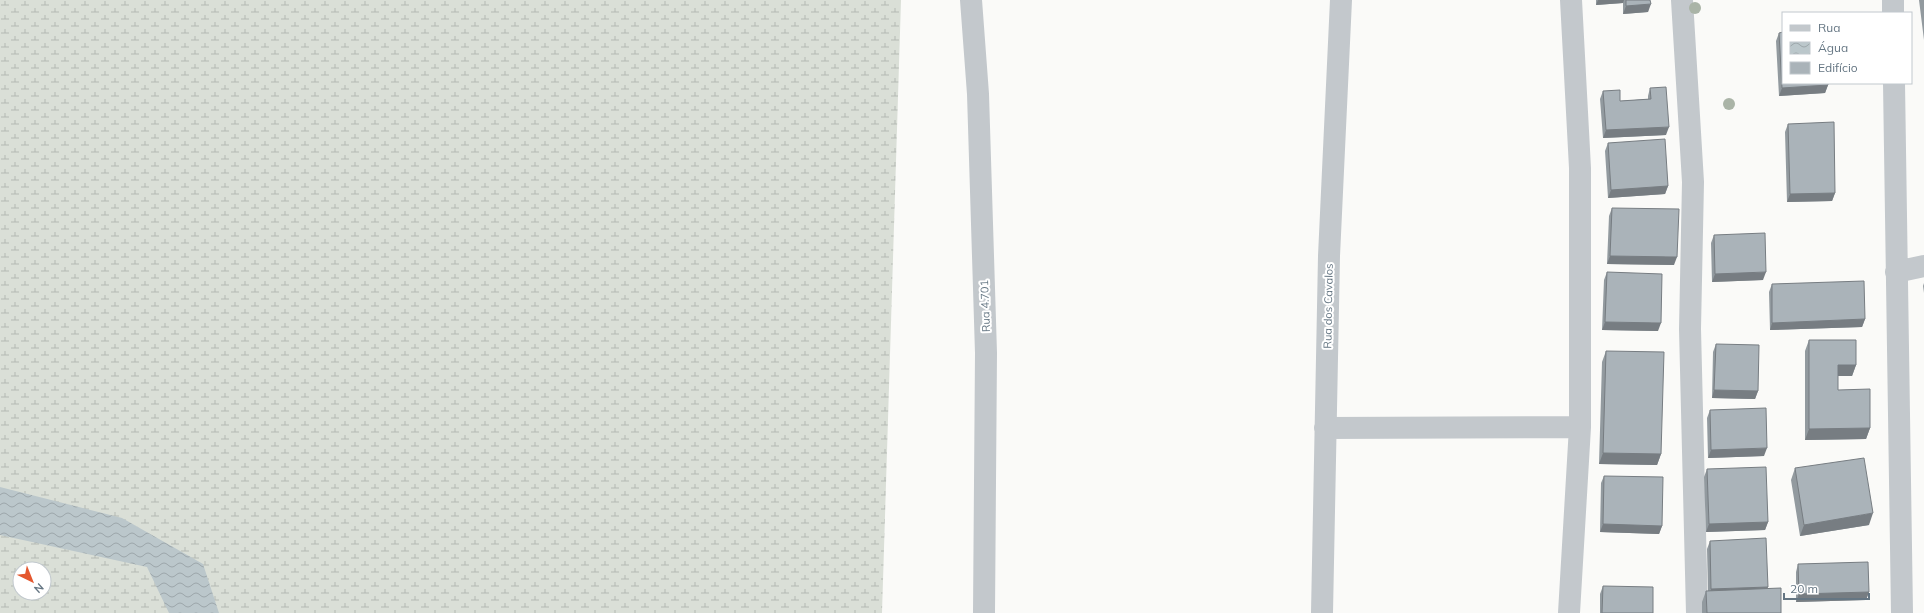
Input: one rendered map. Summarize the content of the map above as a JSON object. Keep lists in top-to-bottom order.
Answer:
{
  "streets": {
    "street": ["Rua 4.701", "Rua dos Cavalos"]
  },
  "legend": ["Rua", "Água", "Edifício"],
  "scale_bar": "20 m",
  "north": "bottom right"
}
